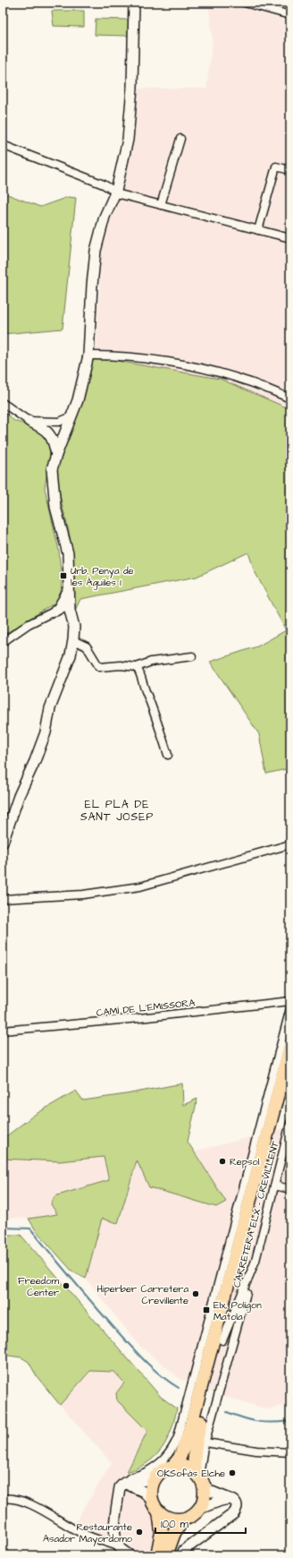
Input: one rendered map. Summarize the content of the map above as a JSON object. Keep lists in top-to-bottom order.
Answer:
{
  "streets": {
    "highway": ["CARRETERA ELX - CREVILLENT"],
    "street": ["CAMÍ DE L'EMISSORA"]
  },
  "districts": ["EL PLA DE SANT JOSEP"],
  "places": {
    "transit": ["Urb. Penya de les Àguiles 1", "Elx, Polígon Matola"],
    "other": [
      "Repsol",
      "Freedom Center",
      "Hiperber Carretera Crevillente",
      "OKSofás Elche",
      "Restaurante Asador Mayordomo"
    ]
  },
  "scale_bar": "100 m"
}
